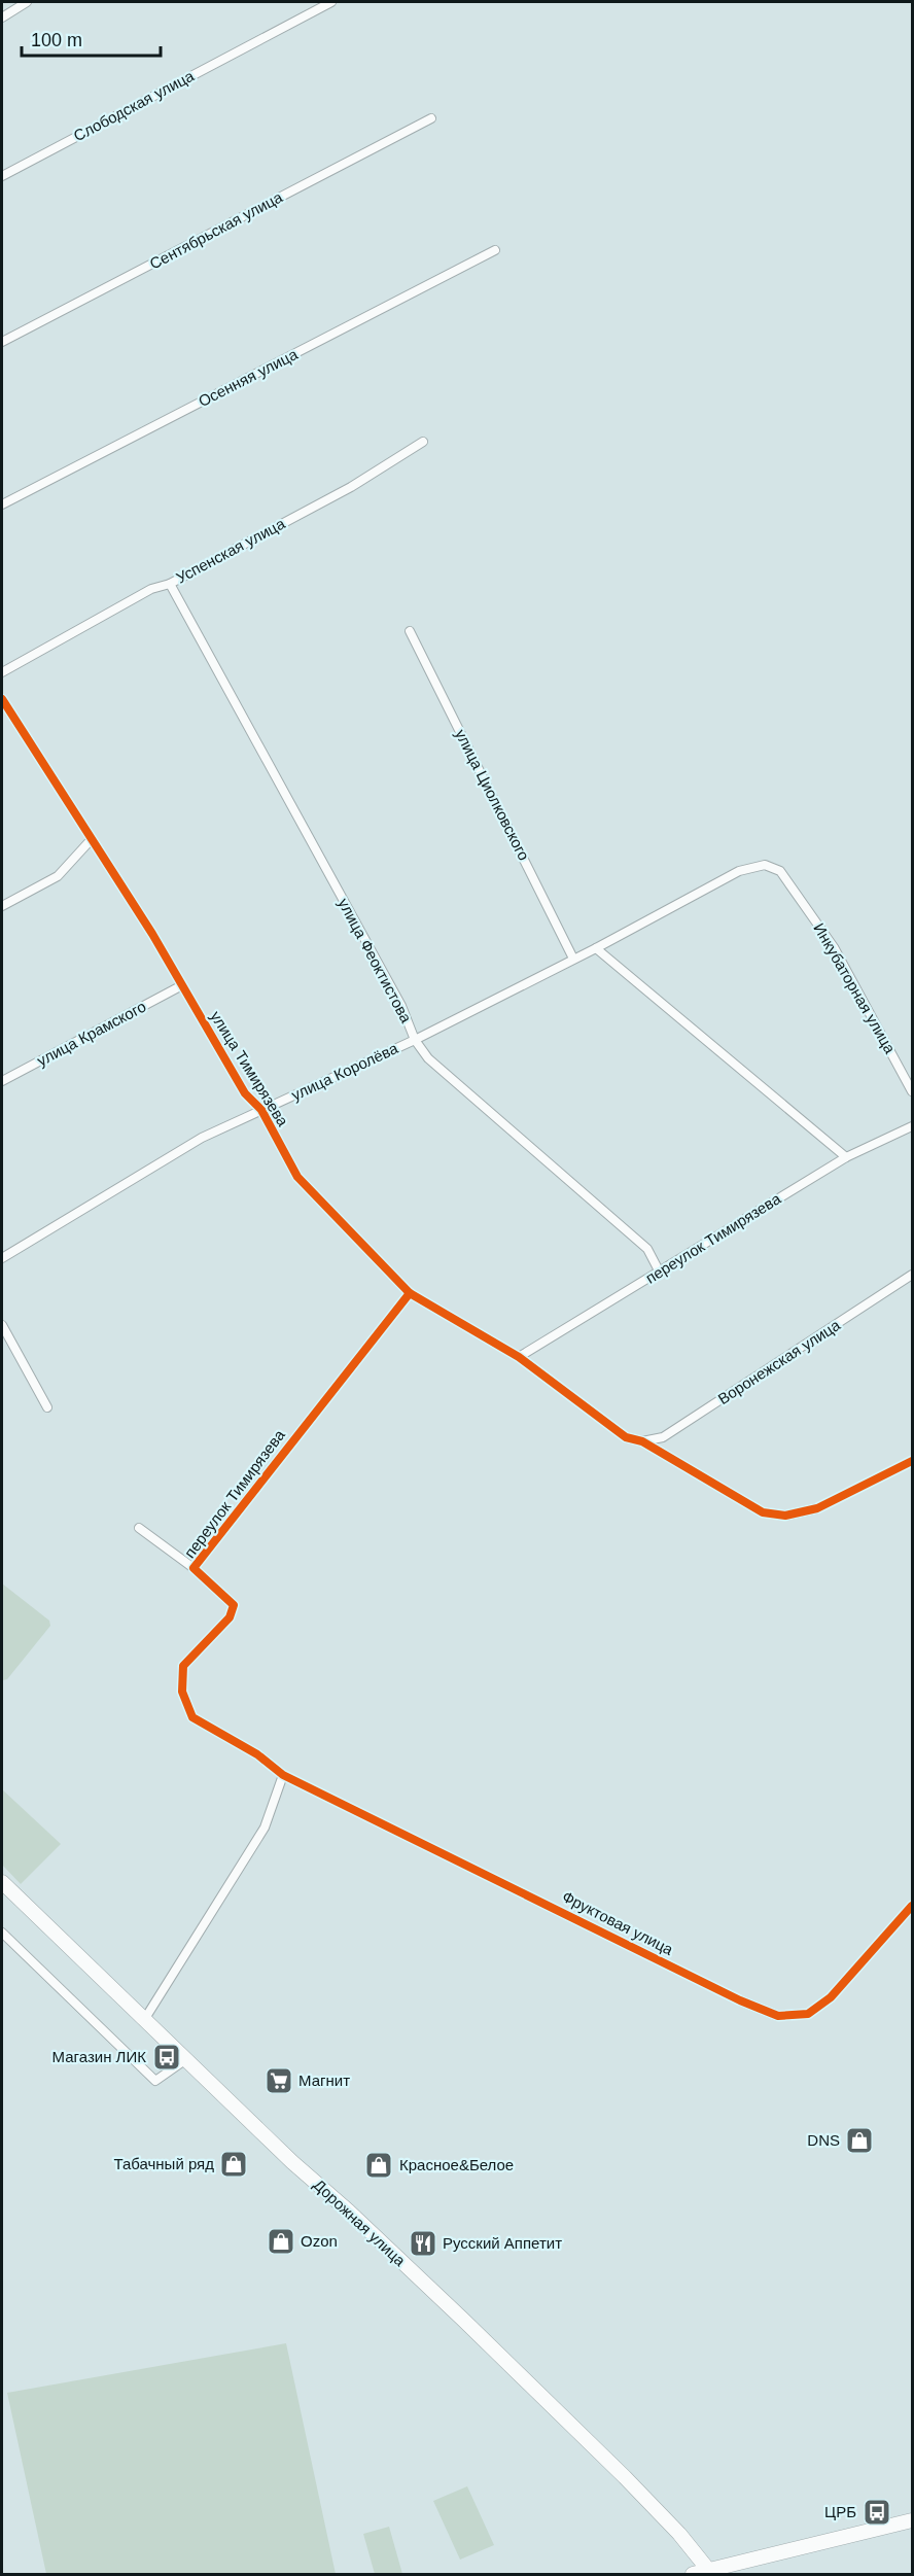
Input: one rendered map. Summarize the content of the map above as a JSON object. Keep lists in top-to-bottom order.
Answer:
{
  "streets": {
    "main road": ["Дорожная улица"],
    "street": [
      "Слободская улица",
      "Сентябрьская улица",
      "Осенняя улица",
      "Успенская улица",
      "улица Циолковского",
      "улица Феоктистова",
      "Инкубаторная улица",
      "улица Крамского",
      "улица Тимирязева",
      "улица Королёва",
      "переулок Тимирязева",
      "Воронежская улица",
      "Фруктовая улица"
    ]
  },
  "crossings": [
    ["Успенская улица", "улица Феоктистова"],
    ["улица Циолковского", "улица Королёва"],
    ["улица Феоктистова", "улица Королёва"],
    ["улица Феоктистова", "переулок Тимирязева"],
    ["Инкубаторная улица", "улица Королёва"],
    ["улица Крамского", "улица Тимирязева"],
    ["улица Тимирязева", "улица Королёва"],
    ["улица Тимирязева", "переулок Тимирязева"],
    ["улица Тимирязева", "Воронежская улица"],
    ["переулок Тимирязева", "Фруктовая улица"]
  ],
  "places": {
    "bus stop": ["Магазин ЛИК", "ЦРБ"],
    "supermarket": ["Магнит"],
    "shop": [
      "DNS",
      "Табачный ряд",
      "Красное&Белое",
      "Ozon"
    ],
    "restaurant": ["Русский Аппетит"]
  },
  "scale_bar": "100 m"
}
